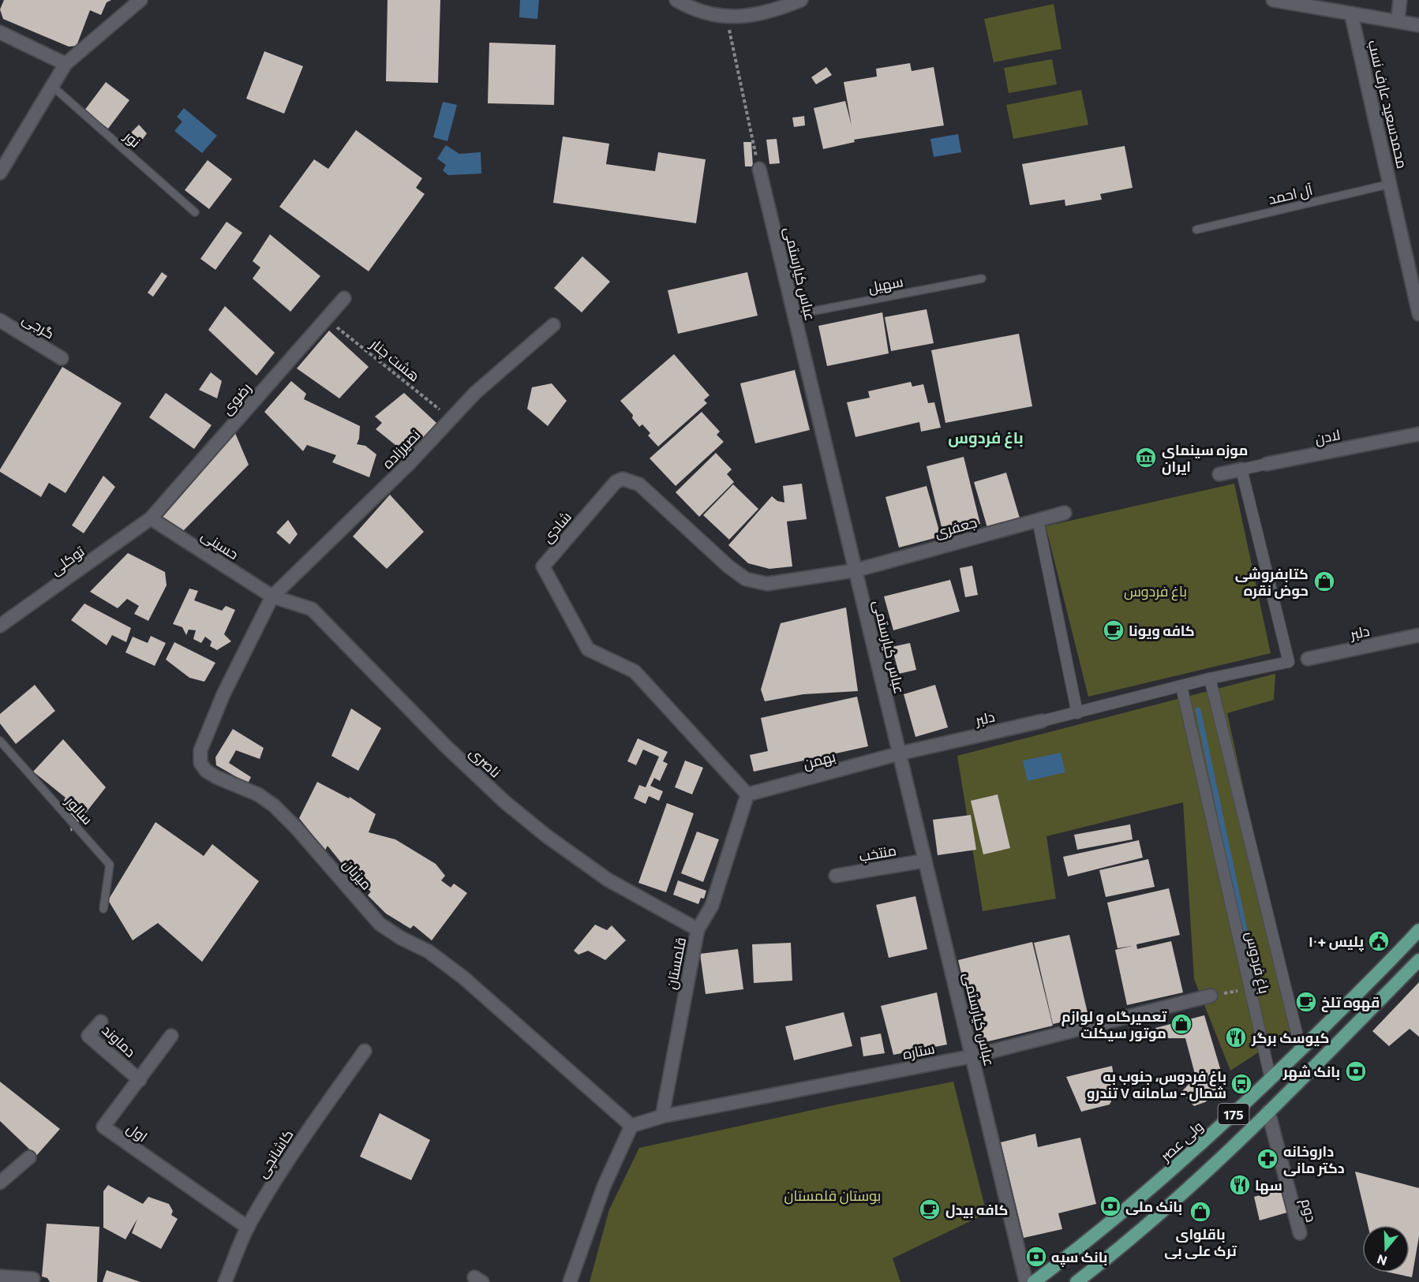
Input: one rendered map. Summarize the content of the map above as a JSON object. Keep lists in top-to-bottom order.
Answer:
{
  "streets": {
    "main road": ["175", "ولی عصر"],
    "street": [
      "محمدسعید عارف نسب",
      "عباس کیارستمی",
      "گرجی",
      "رضوى",
      "لادن",
      "نصیرزاده",
      "شادی",
      "جعفری",
      "حسینی",
      "توکلی",
      "دلبر",
      "بهمن",
      "ناصری",
      "منتخب",
      "میزبان",
      "باغ فردوس",
      "قلمستان",
      "دماوند",
      "ستاره",
      "اول",
      "کاشانچی",
      "دوم"
    ],
    "lane": [
      "نور",
      "آل احمد",
      "سهیل",
      "سالور"
    ],
    "path": ["هشت چنار"]
  },
  "crossings": [
    ["محمدسعید عارف نسب", "آل احمد"],
    ["عباس کیارستمی", "سهیل"],
    ["عباس کیارستمی", "شادی"],
    ["عباس کیارستمی", "جعفری"],
    ["عباس کیارستمی", "دلبر"],
    ["عباس کیارستمی", "بهمن"],
    ["عباس کیارستمی", "منتخب"],
    ["عباس کیارستمی", "ستاره"],
    ["هشت چنار", "رضوى"],
    ["هشت چنار", "نصیرزاده"],
    ["رضوى", "حسینی"],
    ["رضوى", "توکلی"],
    ["نصیرزاده", "حسینی"],
    ["نصیرزاده", "ناصری"],
    ["نصیرزاده", "میزبان"],
    ["شادی", "جعفری"],
    ["شادی", "بهمن"],
    ["شادی", "قلمستان"],
    ["حسینی", "توکلی"],
    ["حسینی", "ناصری"],
    ["حسینی", "میزبان"],
    ["دلبر", "بهمن"],
    ["دلبر", "باغ فردوس"],
    ["بهمن", "قلمستان"],
    ["ناصری", "میزبان"],
    ["ناصری", "قلمستان"],
    ["میزبان", "ستاره"],
    ["باغ فردوس", "ولی عصر"],
    ["قلمستان", "ستاره"],
    ["دماوند", "اول"],
    ["175", "دوم"],
    ["اول", "کاشانچی"]
  ],
  "districts": ["باغ فردوس"],
  "parks": ["باغ فردوس", "بوستان قلمستان"],
  "places": {
    "museum": ["موزه سینمای ایران"],
    "shop": ["کتابفروشی حوض نقره", "تعمیرگاه و لوازم موتور سیکلت", "باقلوای ترک علی بی"],
    "cafe": ["کافه ویونا", "قهوه تلخ", "کافه بیدل"],
    "public building": ["پلیس +۱۰"],
    "restaurant": ["کیوسک برگر", "سها"],
    "bank": ["بانک شهر", "بانک ملی", "بانک سپه"],
    "bus stop": ["باغ فردوس، جنوب به شمال - سامانه ۷ تندرو"],
    "pharmacy": ["داروخانه دکتر مانی"]
  },
  "north": "bottom"
}
